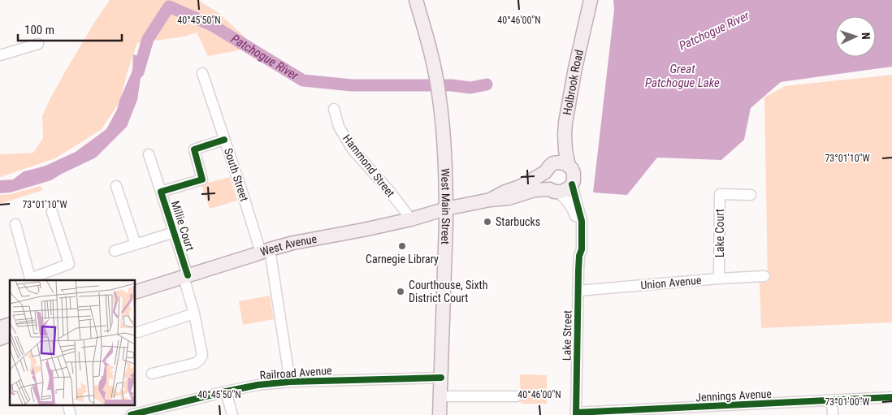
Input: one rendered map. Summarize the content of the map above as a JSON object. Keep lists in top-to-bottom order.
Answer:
{
  "streets": {
    "main road": ["Holbrook Road", "West Main Street", "West Avenue"],
    "street": [
      "Hammond Street",
      "South Street",
      "Millie Court",
      "Lake Court",
      "Union Avenue",
      "Lake Street",
      "Railroad Avenue",
      "Jennings Avenue"
    ]
  },
  "crossings": [
    ["Hammond Street", "West Avenue"],
    ["South Street", "Millie Court"],
    ["South Street", "West Avenue"],
    ["South Street", "Railroad Avenue"],
    ["West Main Street", "West Avenue"],
    ["West Main Street", "Railroad Avenue"],
    ["Millie Court", "West Avenue"],
    ["Lake Court", "Union Avenue"],
    ["Union Avenue", "Lake Street"],
    ["Lake Street", "Jennings Avenue"]
  ],
  "water": ["Patchogue River", "Great Patchogue Lake"],
  "places": ["Starbucks", "Carnegie Library", "Courthouse, Sixth District Court"],
  "scale_bar": "100 m",
  "north": "right",
  "coordinates": [
    "40°45'50\"N",
    "40°46'00\"N",
    "73°01'10\"W",
    "73°01'00\"W"
  ]
}
